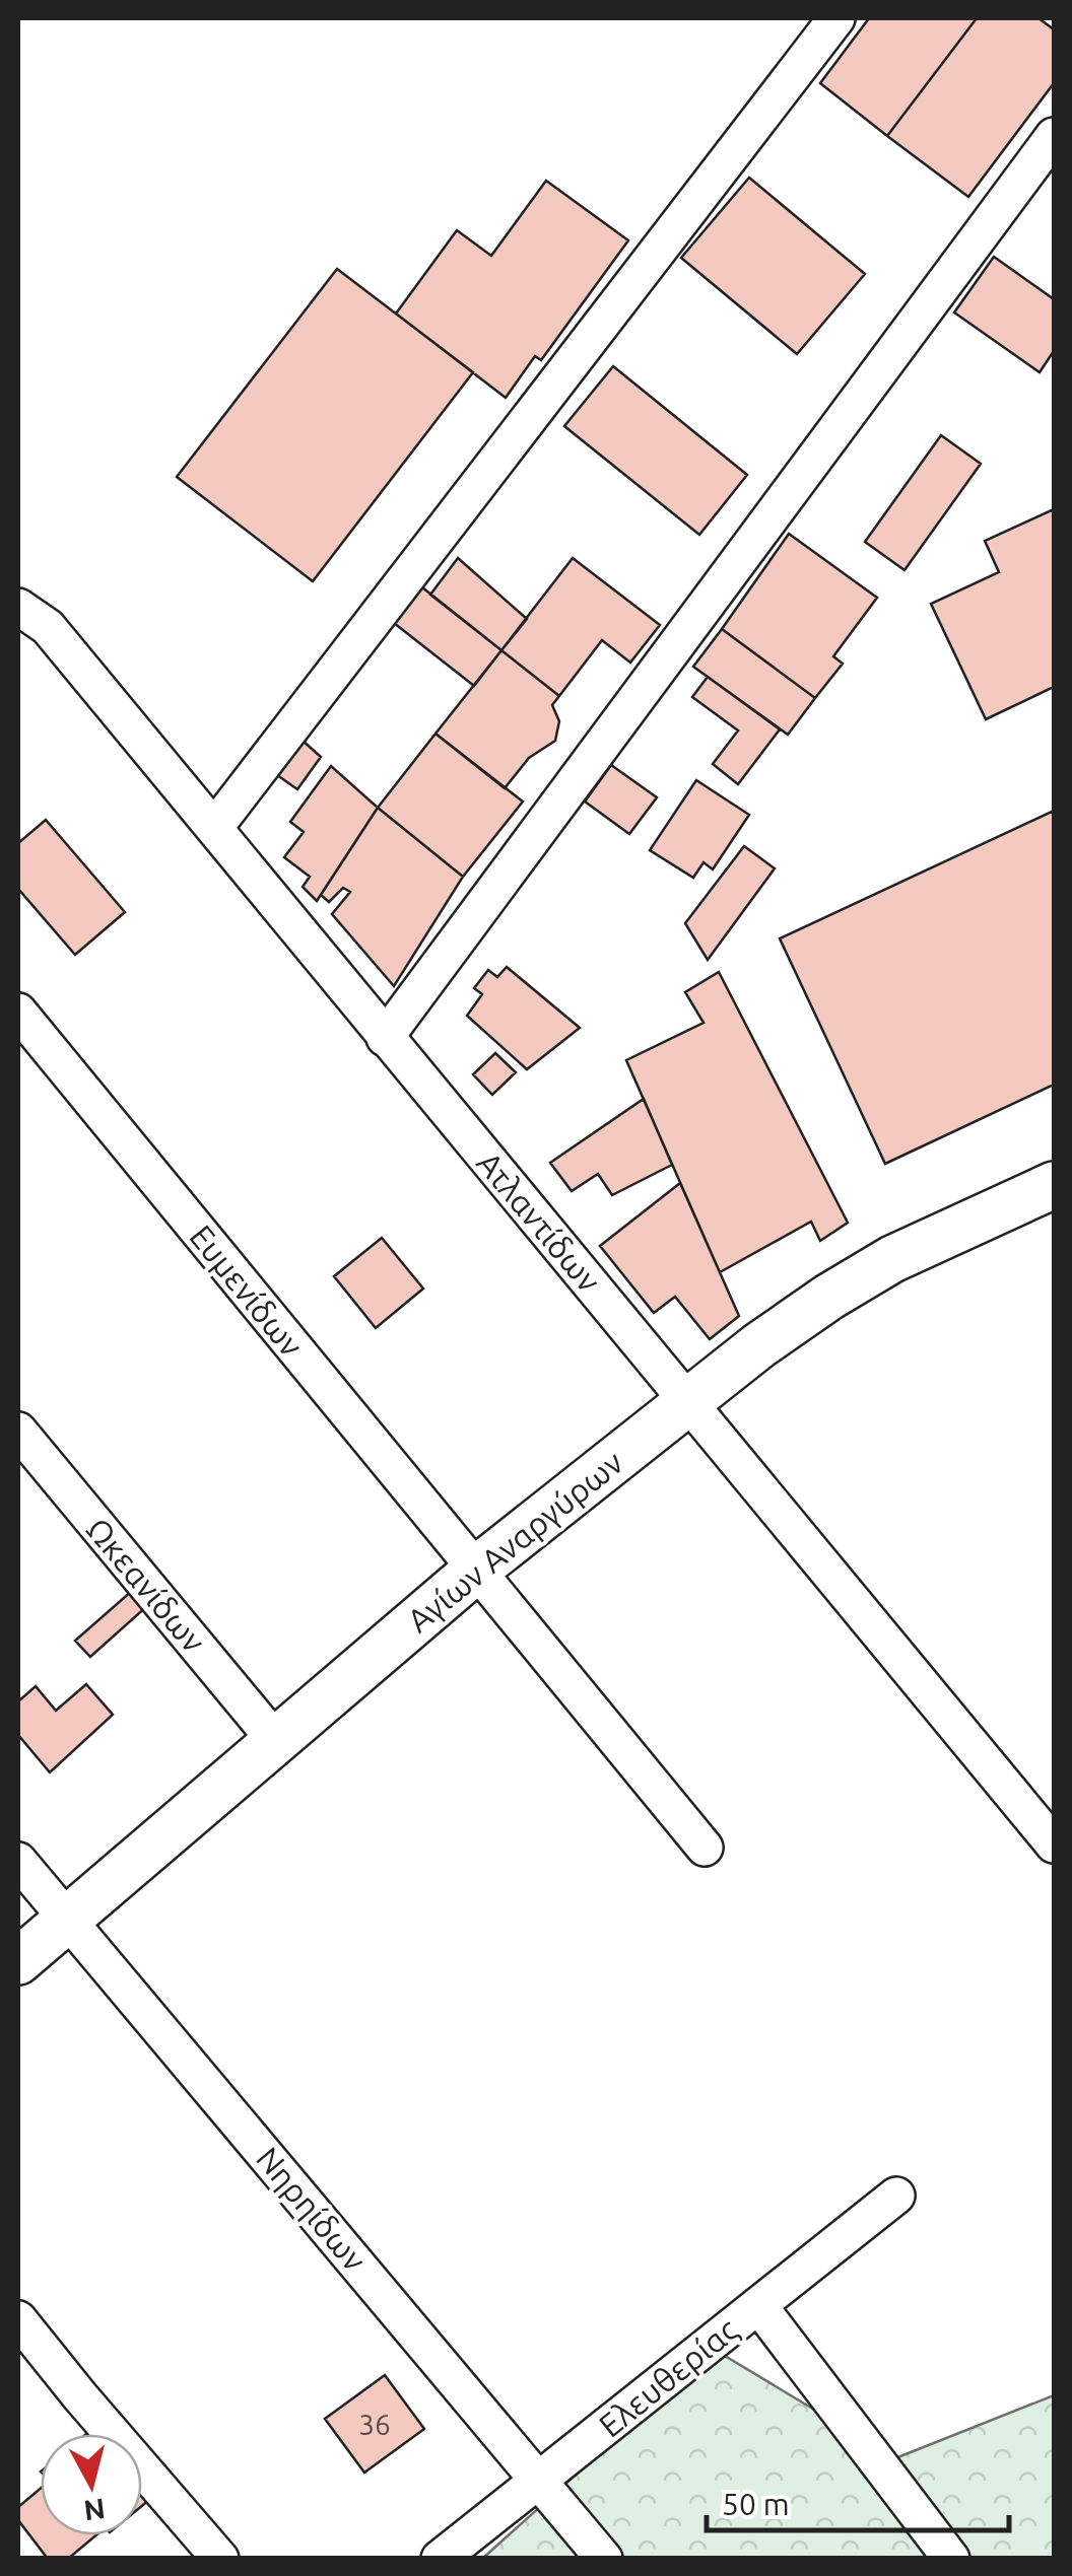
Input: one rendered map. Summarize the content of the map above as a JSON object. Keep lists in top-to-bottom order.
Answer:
{
  "streets": {
    "street": [
      "Ατλαντίδων",
      "Ευμενίδων",
      "Αγίων Αναργύρων",
      "Ωκεανίδων",
      "Νηρηίδων",
      "Ελευθερίας"
    ]
  },
  "crossings": [
    ["Ατλαντίδων", "Αγίων Αναργύρων"],
    ["Ευμενίδων", "Αγίων Αναργύρων"],
    ["Αγίων Αναργύρων", "Ωκεανίδων"],
    ["Αγίων Αναργύρων", "Νηρηίδων"],
    ["Νηρηίδων", "Ελευθερίας"]
  ],
  "house_numbers": ["36"],
  "scale_bar": "50 m",
  "north": "bottom"
}
